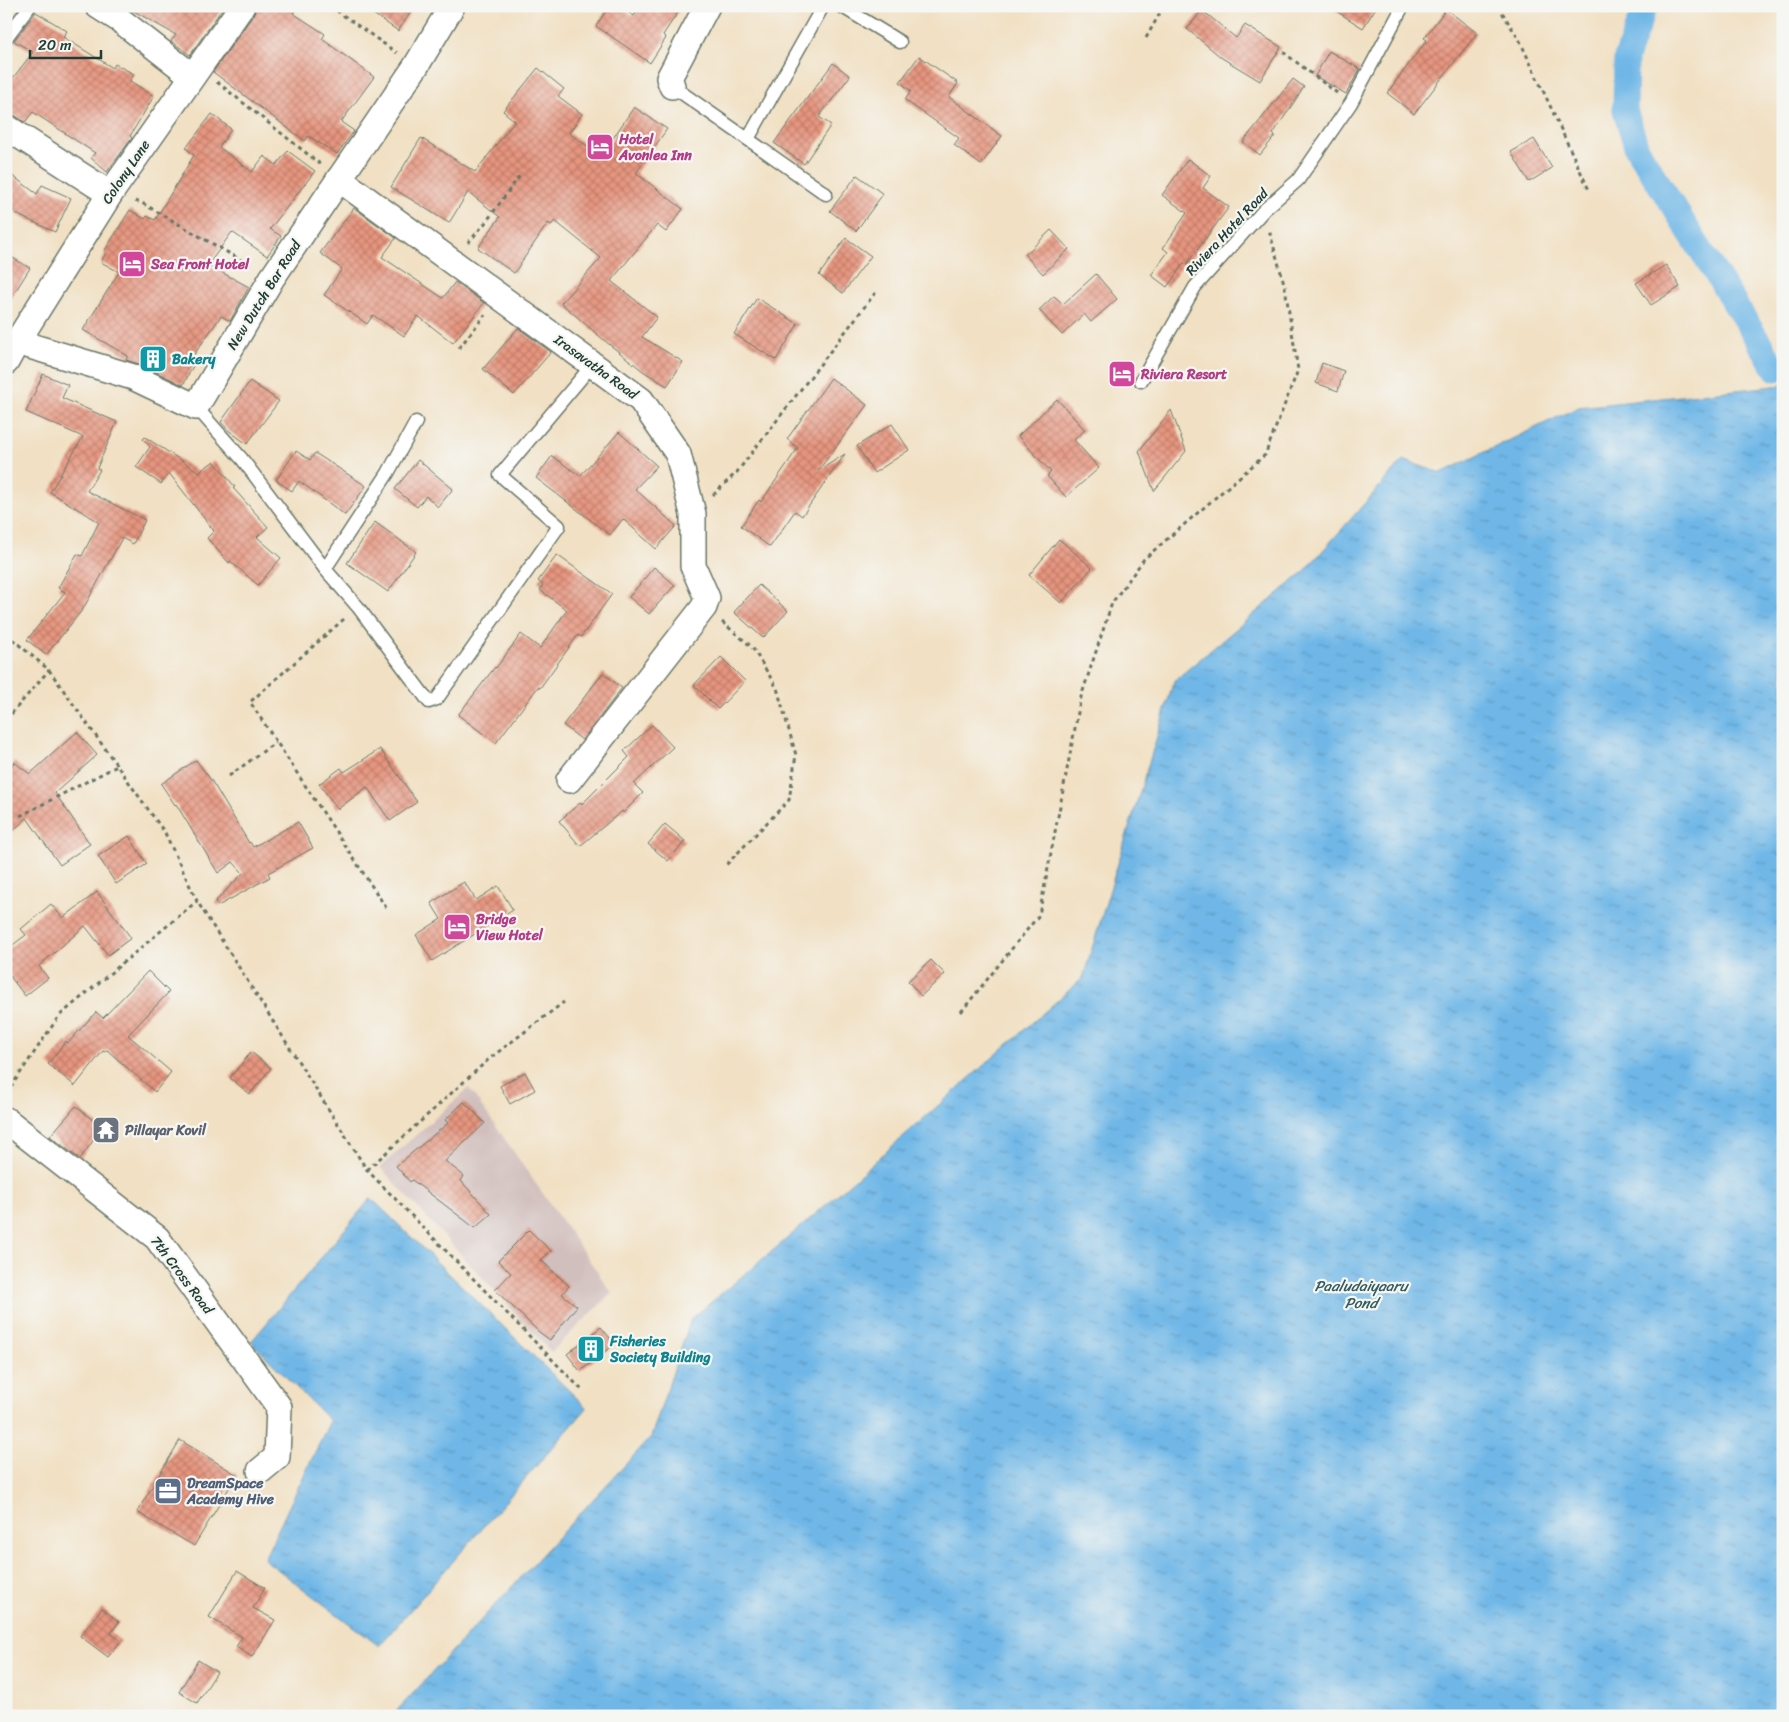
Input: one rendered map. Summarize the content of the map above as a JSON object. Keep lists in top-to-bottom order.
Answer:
{
  "streets": {
    "street": [
      "Colony Lane",
      "New Dutch Bar Road",
      "Irasavatha Road",
      "7th Cross Road"
    ],
    "lane": ["Riviera Hotel Road"]
  },
  "crossings": [
    ["New Dutch Bar Road", "Irasavatha Road"]
  ],
  "water": ["Paaludaiyaaru Pond"],
  "places": {
    "hotel": [
      "Hotel Avonlea Inn",
      "Sea Front Hotel",
      "Riviera Resort",
      "Bridge View Hotel"
    ],
    "building": ["Bakery", "Fisheries Society Building"],
    "temple": ["Pillayar Kovil"],
    "office": ["DreamSpace Academy Hive"]
  },
  "scale_bar": "20 m"
}
